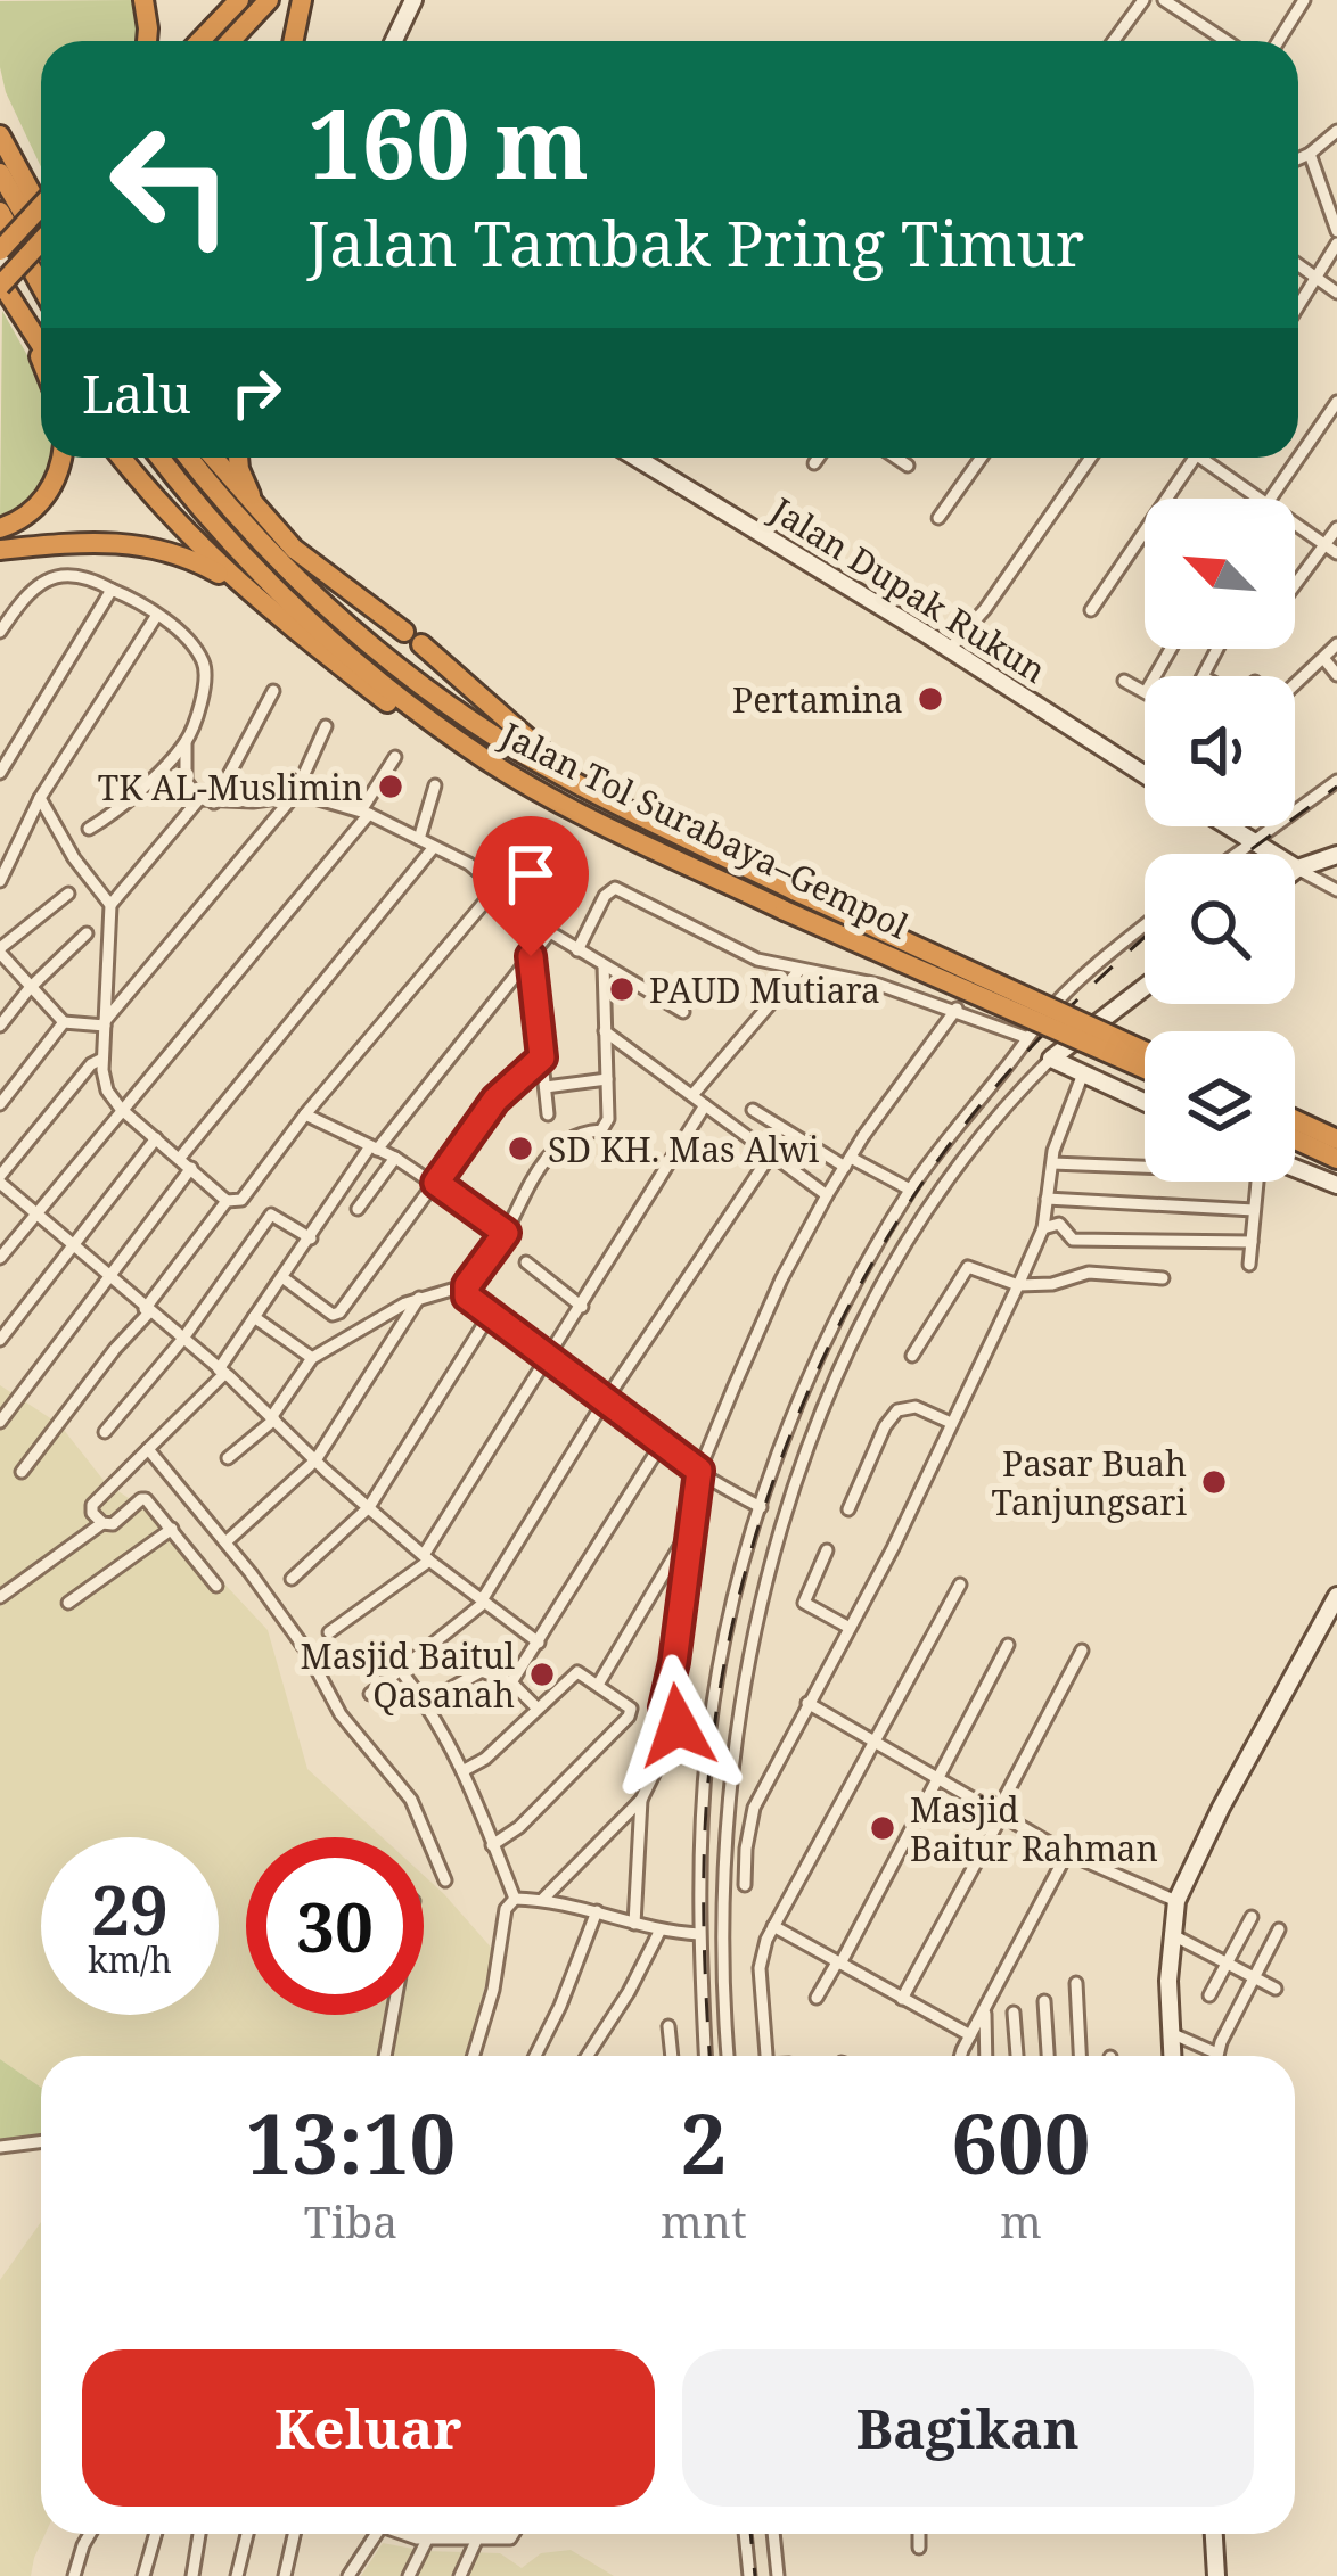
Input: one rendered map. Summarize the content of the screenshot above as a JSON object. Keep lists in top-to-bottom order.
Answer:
{
  "streets": {
    "highway": ["Jalan Tol Surabaya–Gempol"],
    "main road": ["Jalan Dupak Rukun"]
  },
  "places": [
    "Pertamina",
    "TK AL-Muslimin",
    "PAUD Mutiara",
    "SD KH. Mas Alwi",
    "Pasar Buah Tanjungsari",
    "Masjid Baitul Qasanah",
    "Masjid Baitur Rahman"
  ],
  "north": "top left",
  "page": {
    "turn": ["160 m", "Jalan Tambak Pring Timur"],
    "then": "Lalu",
    "speed": "29 km/h",
    "limit": "30",
    "eta": [
      "13:10",
      "Tiba",
      "2",
      "mnt",
      "600",
      "m"
    ],
    "buttons": ["Keluar", "Bagikan"]
  }
}
